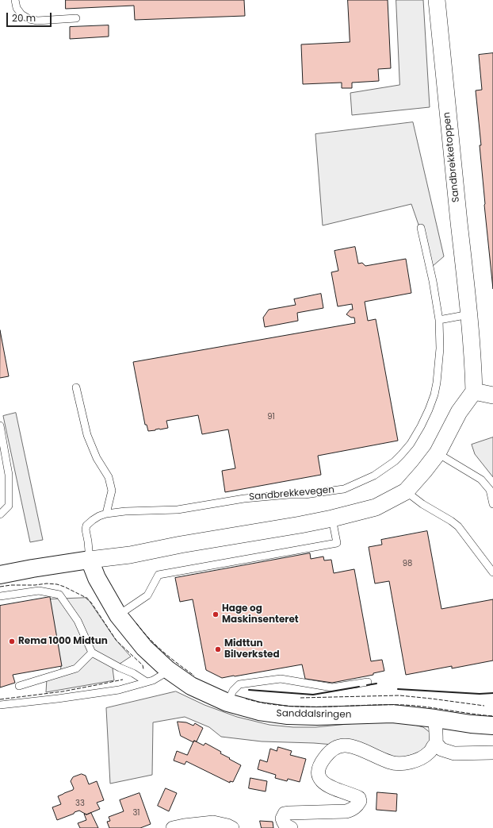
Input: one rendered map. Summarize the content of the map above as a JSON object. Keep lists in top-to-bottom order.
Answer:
{
  "streets": {
    "main road": ["Sanddalsringen"],
    "street": ["Sandbrekketoppen"],
    "lane": ["Sandbrekkevegen"]
  },
  "crossings": [
    ["Sandbrekkevegen", "Sanddalsringen"]
  ],
  "places": ["Hage og Maskinsenteret", "Rema 1000 Midtun", "Midttun Bilverksted"],
  "house_numbers": [
    "91",
    "98",
    "33",
    "31"
  ],
  "scale_bar": "20 m"
}
